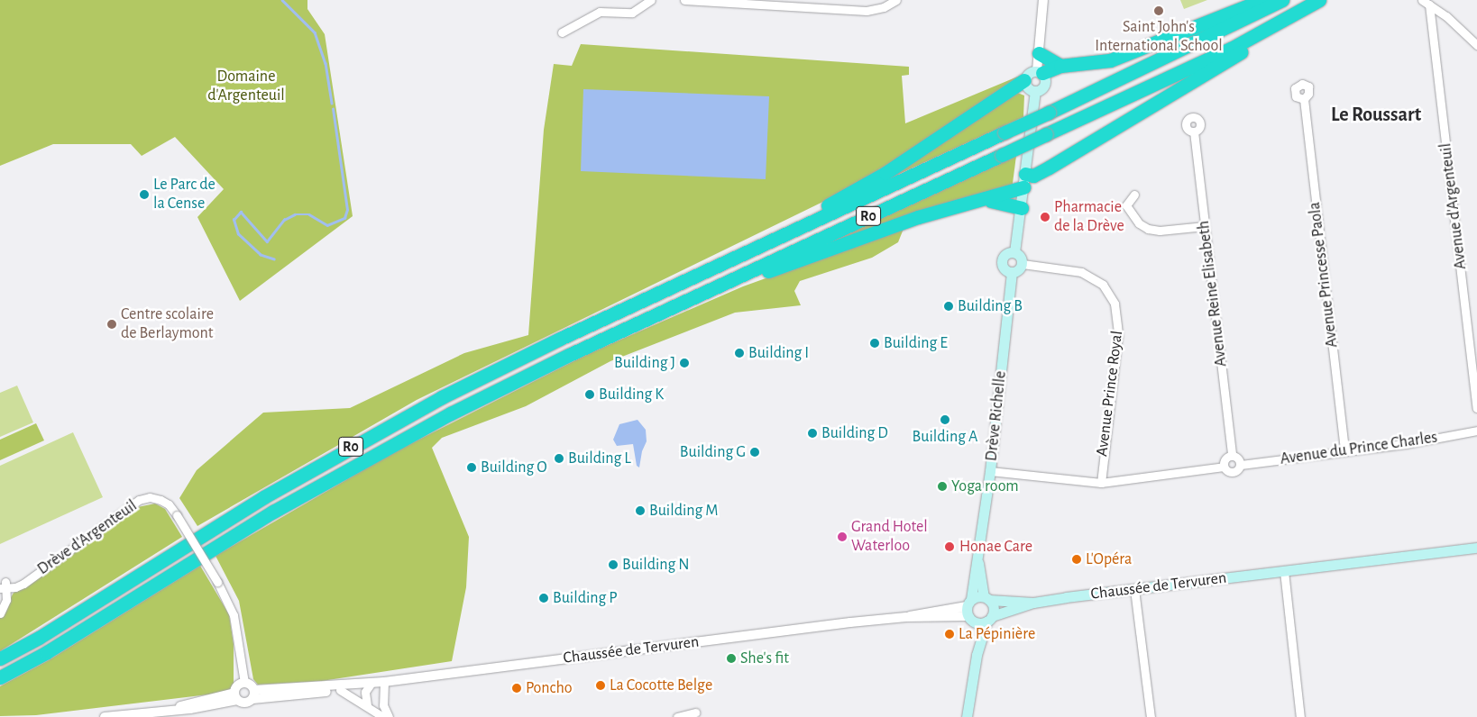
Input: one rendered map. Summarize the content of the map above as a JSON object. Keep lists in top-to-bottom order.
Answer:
{
  "streets": {
    "highway": ["R0"],
    "main road": ["Drève Richelle", "Chaussée de Tervuren"],
    "street": [
      "Avenue d'Argenteuil",
      "Avenue Princesse Paola",
      "Avenue Reine Elisabeth",
      "Avenue Prince Royal",
      "Avenue du Prince Charles",
      "Drève d'Argenteuil"
    ]
  },
  "crossings": [
    ["Avenue Princesse Paola", "Avenue du Prince Charles"],
    ["Avenue Reine Elisabeth", "Avenue du Prince Charles"],
    ["Avenue Prince Royal", "Drève Richelle"],
    ["Drève Richelle", "Chaussée de Tervuren"]
  ],
  "districts": ["Le Roussart"],
  "parks": ["Domaine d'Argenteuil"],
  "places": [
    "Saint John's International School",
    "Le Parc de la Cense",
    "Pharmacie de la Drève",
    "Building B",
    "Centre scolaire de Berlaymont",
    "Building E",
    "Building I",
    "Building J",
    "Building K",
    "Building A",
    "Building D",
    "Building G",
    "Building L",
    "Building O",
    "Yoga room",
    "Building M",
    "Grand Hotel Waterloo",
    "Honae Care",
    "L'Opéra",
    "Building N",
    "Building P",
    "La Pépinière",
    "She's fit",
    "La Cocotte Belge",
    "Poncho"
  ]
}
